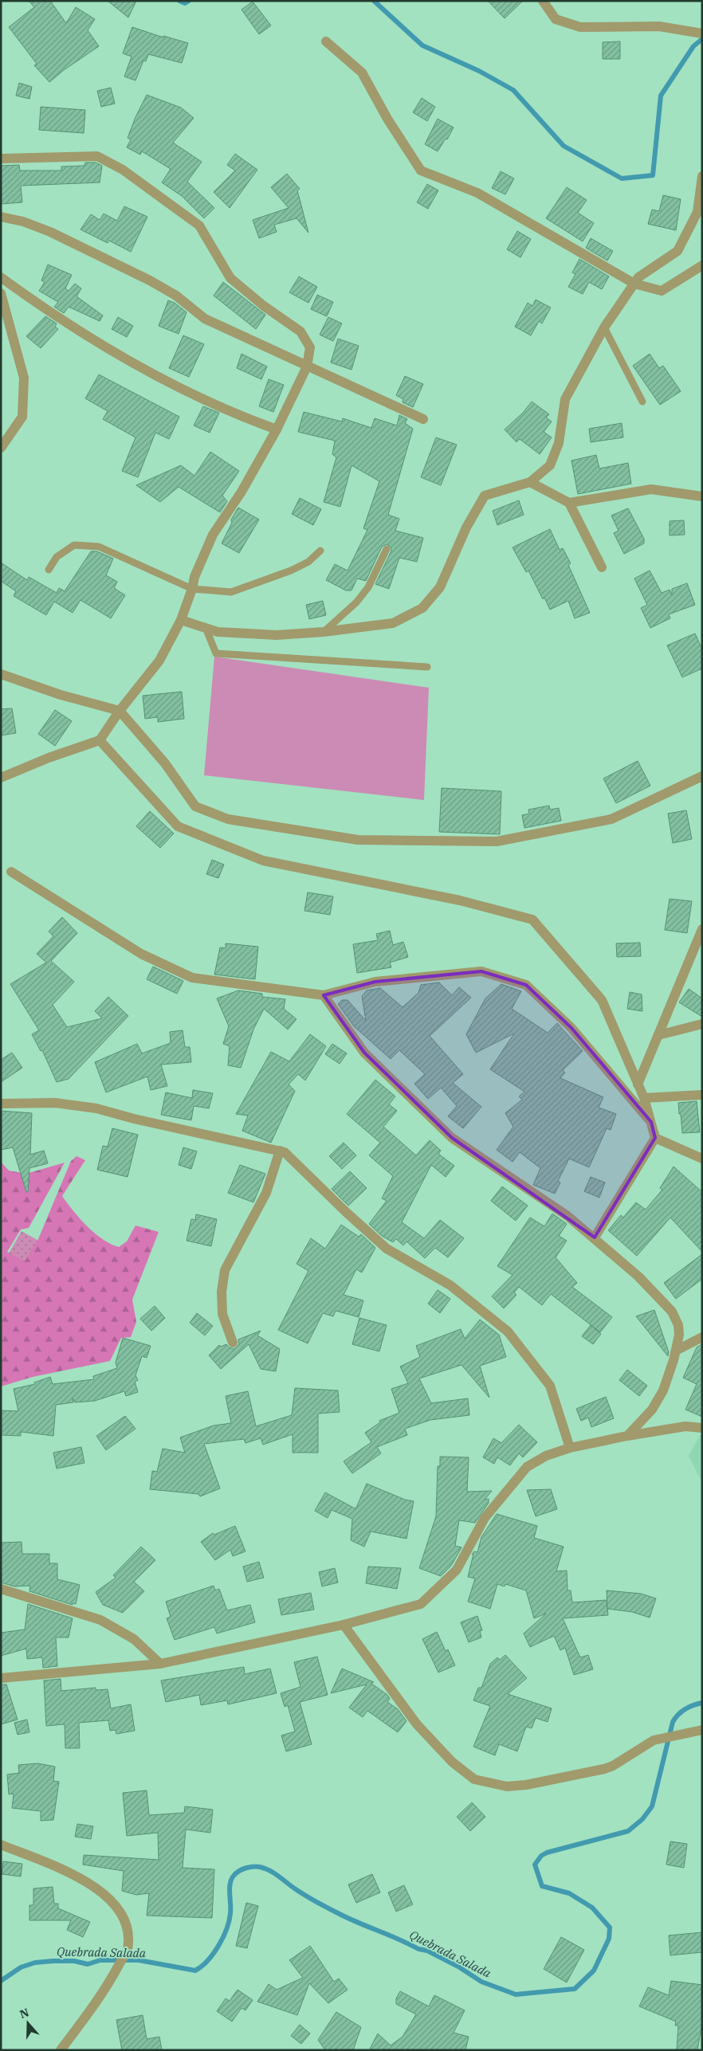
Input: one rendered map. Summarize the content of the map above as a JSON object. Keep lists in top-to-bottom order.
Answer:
{
  "water": ["Quebrada Salada"],
  "north": "top"
}
